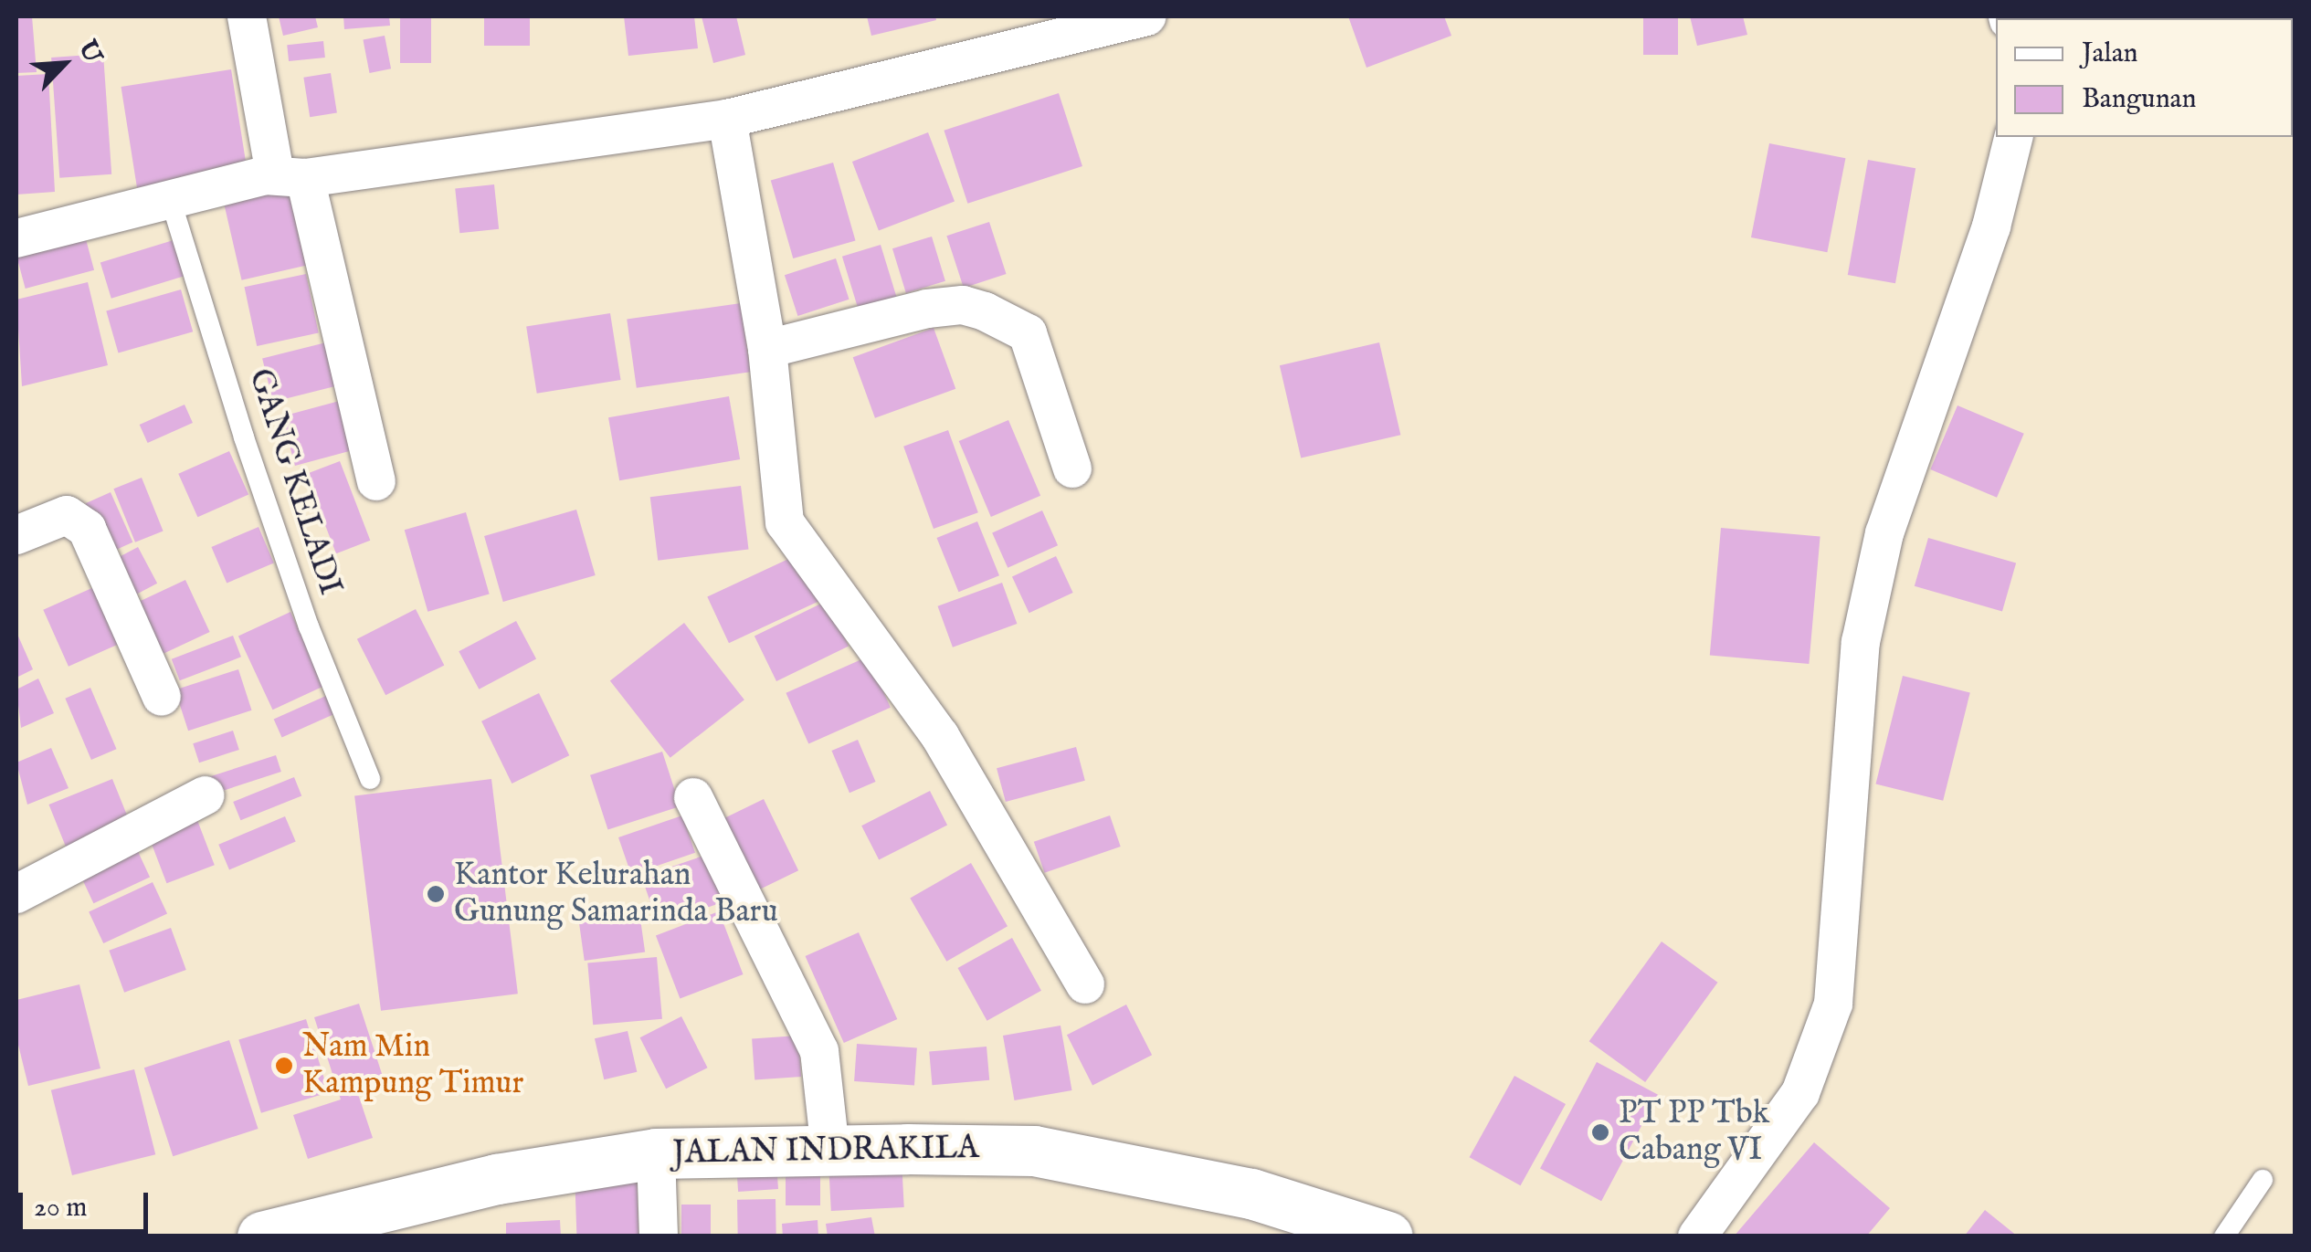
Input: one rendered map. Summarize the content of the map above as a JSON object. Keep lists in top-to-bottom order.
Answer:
{
  "streets": {
    "street": ["JALAN INDRAKILA"],
    "lane": ["GANG KELADI"]
  },
  "places": ["Kantor Kelurahan Gunung Samarinda Baru", "Nam Min Kampung Timur", "PT PP Tbk Cabang VI"],
  "legend": ["Jalan", "Bangunan"],
  "scale_bar": "20 m",
  "north": "top right"
}
